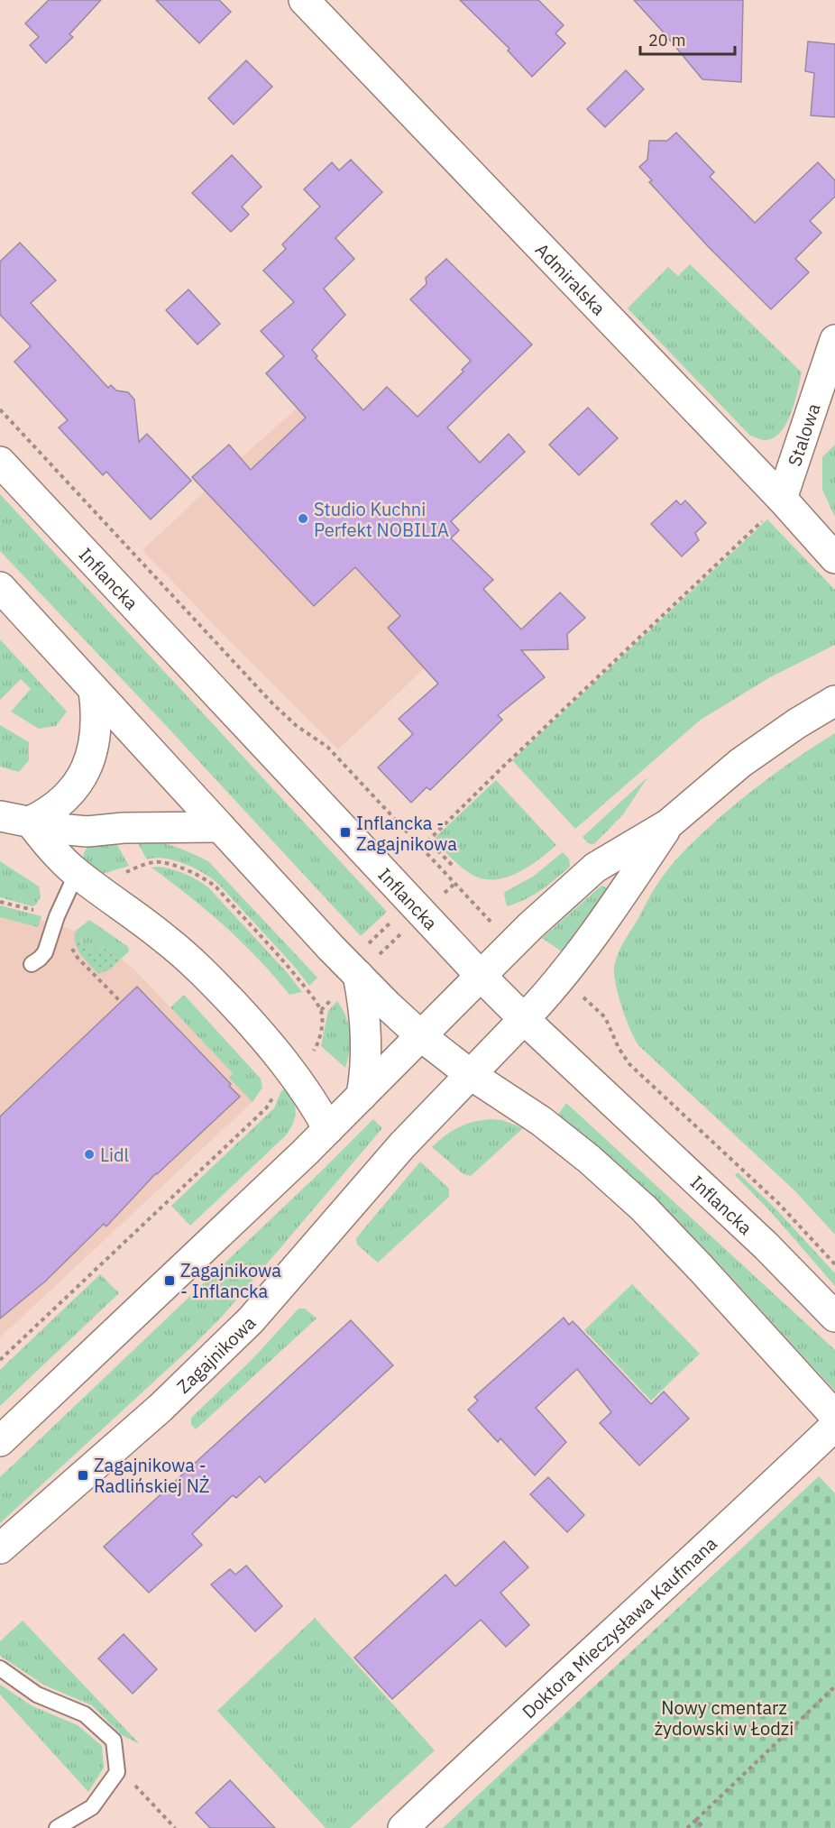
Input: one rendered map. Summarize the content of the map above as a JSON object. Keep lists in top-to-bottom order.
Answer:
{
  "streets": {
    "street": [
      "Admiralska",
      "Stalowa",
      "Inflancka",
      "Zagajnikowa",
      "Doktora Mieczysława Kaufmana"
    ]
  },
  "crossings": [
    ["Admiralska", "Stalowa"],
    ["Inflancka", "Zagajnikowa"]
  ],
  "parks": ["Nowy cmentarz żydowski w Łodzi"],
  "places": {
    "other": ["Studio Kuchni Perfekt NOBILIA", "Lidl"],
    "transit": ["Inflancka - Zagajnikowa", "Zagajnikowa - Inflancka", "Zagajnikowa - Radlińskiej NŻ"]
  },
  "scale_bar": "20 m"
}
